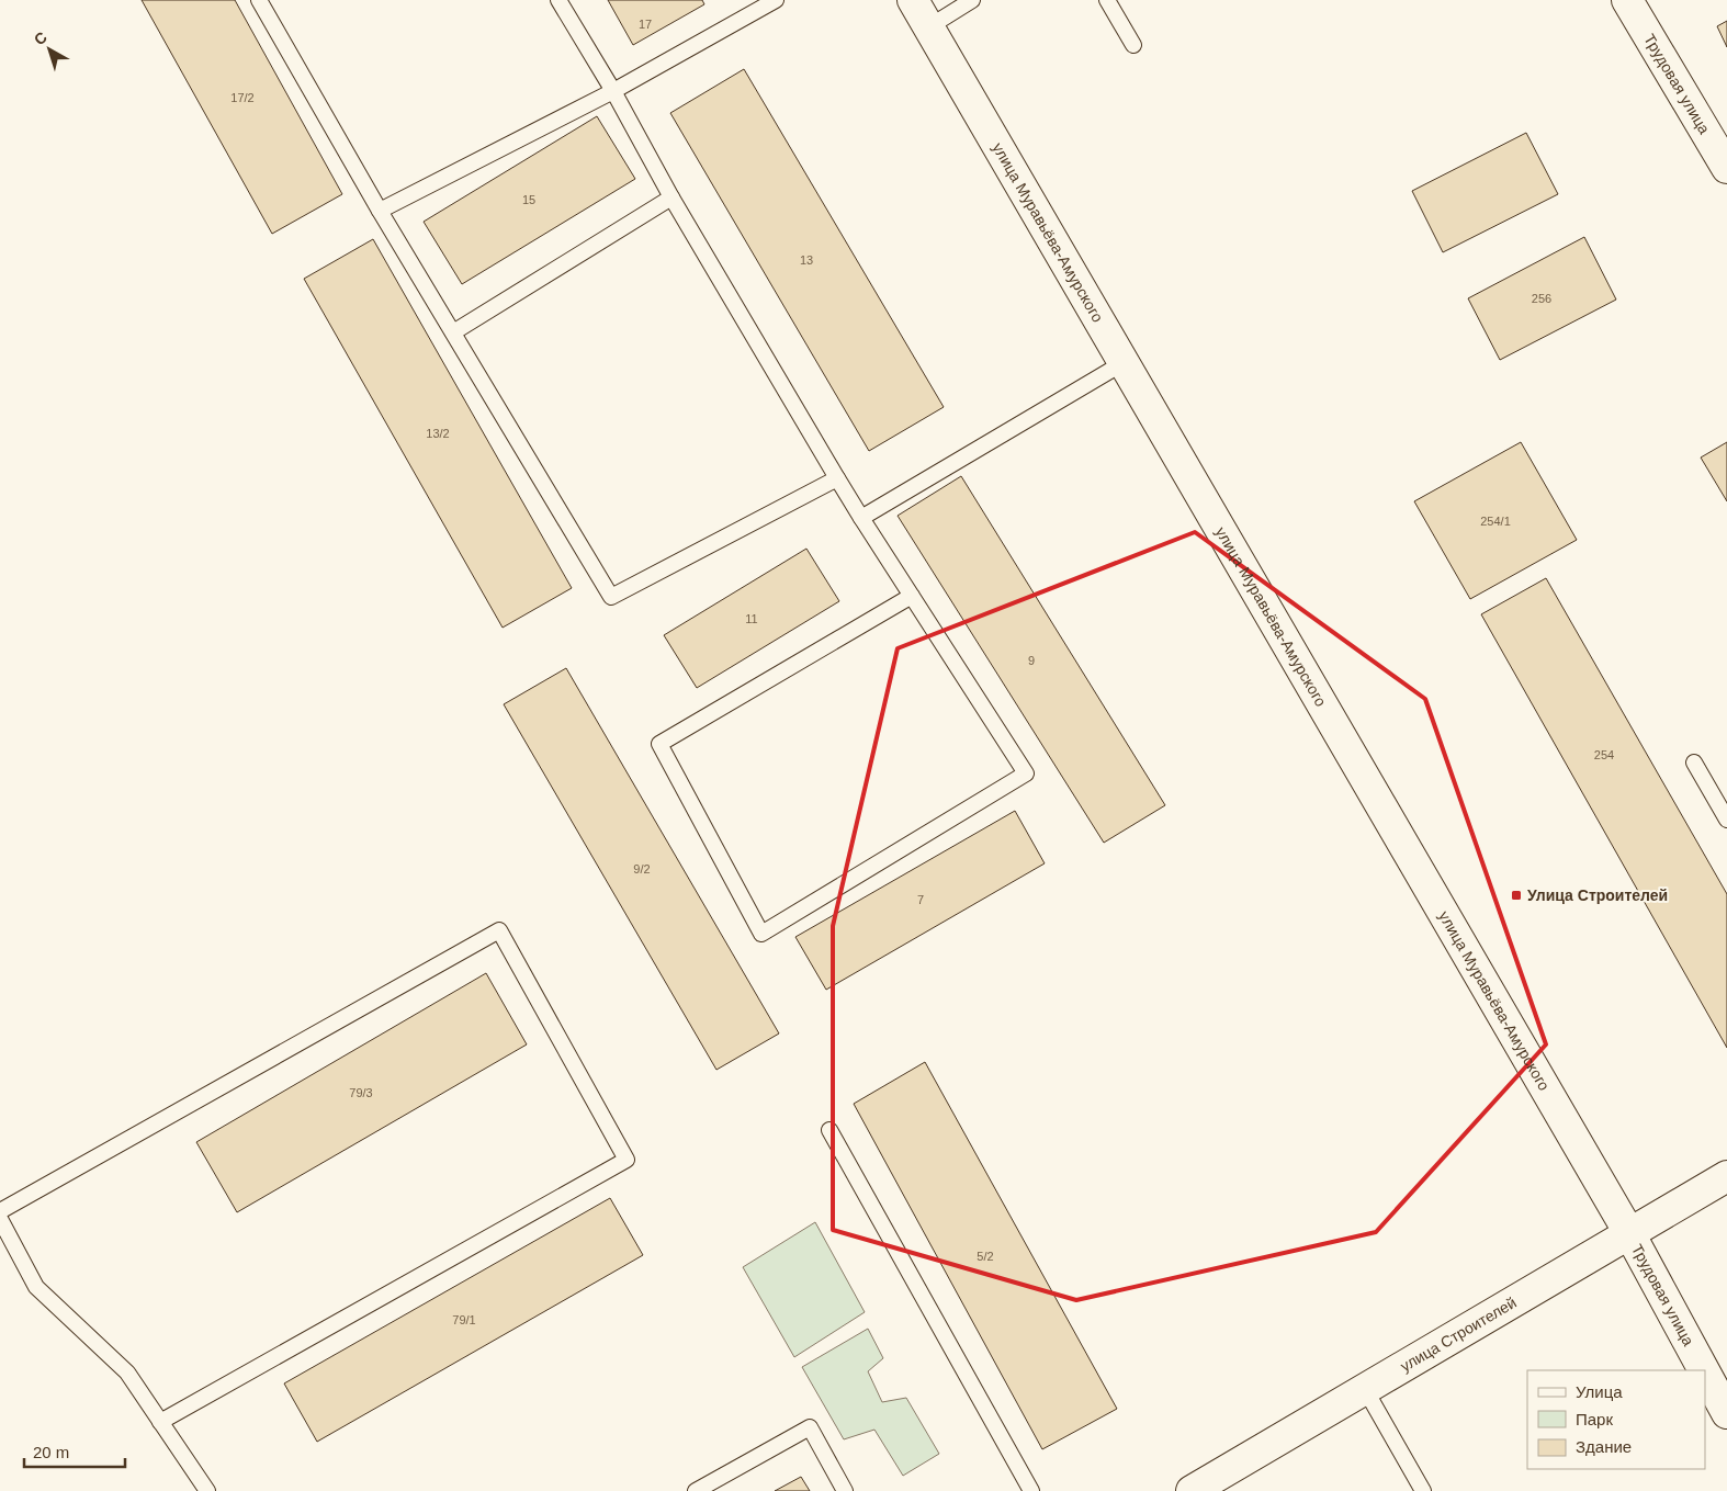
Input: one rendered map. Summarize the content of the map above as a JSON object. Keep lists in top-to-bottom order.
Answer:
{
  "streets": {
    "street": ["Трудовая улица", "улица Муравьёва-Амурского", "улица Строителей"]
  },
  "crossings": [
    ["Трудовая улица", "улица Муравьёва-Амурского"],
    ["Трудовая улица", "улица Строителей"],
    ["улица Муравьёва-Амурского", "улица Строителей"]
  ],
  "places": {
    "transit": ["Улица Строителей"]
  },
  "house_numbers": [
    "17",
    "17/2",
    "15",
    "13",
    "256",
    "13/2",
    "254/1",
    "11",
    "9",
    "254",
    "9/2",
    "7",
    "79/3",
    "5/2",
    "79/1"
  ],
  "legend": ["Улица", "Парк", "Здание"],
  "scale_bar": "20 m",
  "north": "top left"
}
